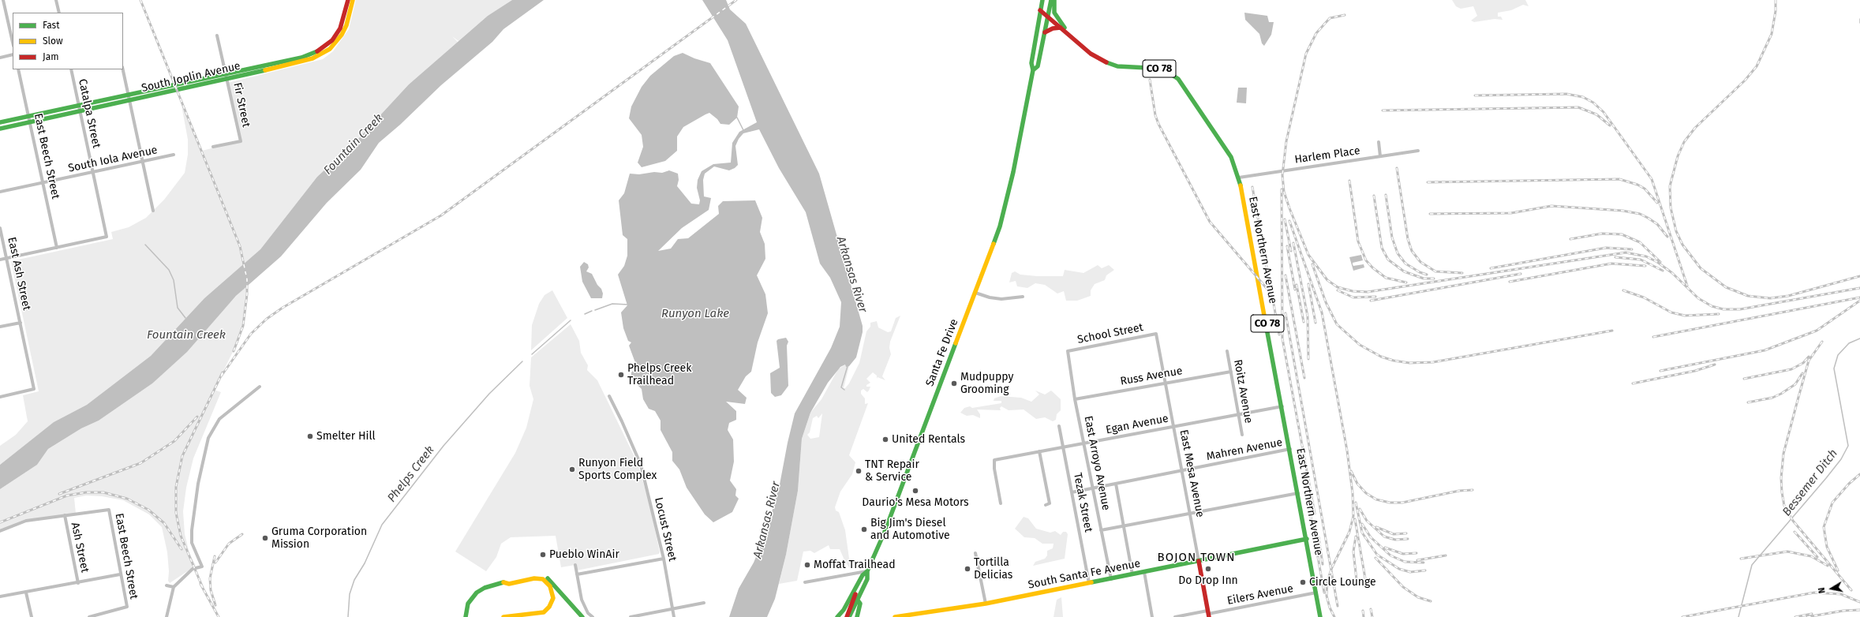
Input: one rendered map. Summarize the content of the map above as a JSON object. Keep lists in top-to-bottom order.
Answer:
{
  "streets": {
    "main road": [
      "CO 78",
      "South Joplin Avenue",
      "East Northern Avenue",
      "Santa Fe Drive",
      "East Mesa Avenue",
      "South Santa Fe Avenue"
    ],
    "street": [
      "Fir Street",
      "Catalpa Street",
      "Harlem Place",
      "East Beech Street",
      "South Iola Avenue",
      "East Ash Street",
      "School Street",
      "Russ Avenue",
      "Roitz Avenue",
      "Egan Avenue",
      "Mahren Avenue",
      "East Arroyo Avenue",
      "Tezak Street",
      "Locust Street",
      "Ash Street",
      "Eilers Avenue"
    ]
  },
  "crossings": [
    ["South Joplin Avenue", "Fir Street"],
    ["South Joplin Avenue", "Catalpa Street"],
    ["South Joplin Avenue", "East Beech Street"],
    ["Catalpa Street", "East Beech Street"],
    ["Catalpa Street", "South Iola Avenue"],
    ["Harlem Place", "East Northern Avenue"],
    ["East Beech Street", "South Iola Avenue"],
    ["East Beech Street", "Ash Street"],
    ["East Northern Avenue", "Egan Avenue"],
    ["East Northern Avenue", "Mahren Avenue"],
    ["East Northern Avenue", "South Santa Fe Avenue"],
    ["East Northern Avenue", "Eilers Avenue"],
    ["School Street", "East Arroyo Avenue"],
    ["School Street", "East Mesa Avenue"],
    ["Russ Avenue", "Roitz Avenue"],
    ["Russ Avenue", "East Arroyo Avenue"],
    ["Russ Avenue", "East Mesa Avenue"],
    ["Roitz Avenue", "Egan Avenue"],
    ["Egan Avenue", "East Arroyo Avenue"],
    ["Egan Avenue", "East Mesa Avenue"],
    ["Egan Avenue", "Tezak Street"],
    ["Mahren Avenue", "East Arroyo Avenue"],
    ["Mahren Avenue", "East Mesa Avenue"],
    ["Mahren Avenue", "Tezak Street"],
    ["East Arroyo Avenue", "South Santa Fe Avenue"],
    ["East Mesa Avenue", "South Santa Fe Avenue"],
    ["East Mesa Avenue", "Eilers Avenue"],
    ["Tezak Street", "South Santa Fe Avenue"]
  ],
  "districts": ["BOJON TOWN"],
  "water": [
    "Fountain Creek",
    "Arkansas River",
    "Runyon Lake",
    "Phelps Creek",
    "Bessemer Ditch"
  ],
  "places": [
    "Phelps Creek Trailhead",
    "Mudpuppy Grooming",
    "Smelter Hill",
    "United Rentals",
    "Runyon Field Sports Complex",
    "TNT Repair & Service",
    "Daurio's Mesa Motors",
    "Big Jim's Diesel and Automotive",
    "Gruma Corporation Mission",
    "Pueblo WinAir",
    "Moffat Trailhead",
    "Tortilla Delicias",
    "Do Drop Inn",
    "Circle Lounge"
  ],
  "legend": ["Fast", "Slow", "Jam"],
  "north": "left"
}
